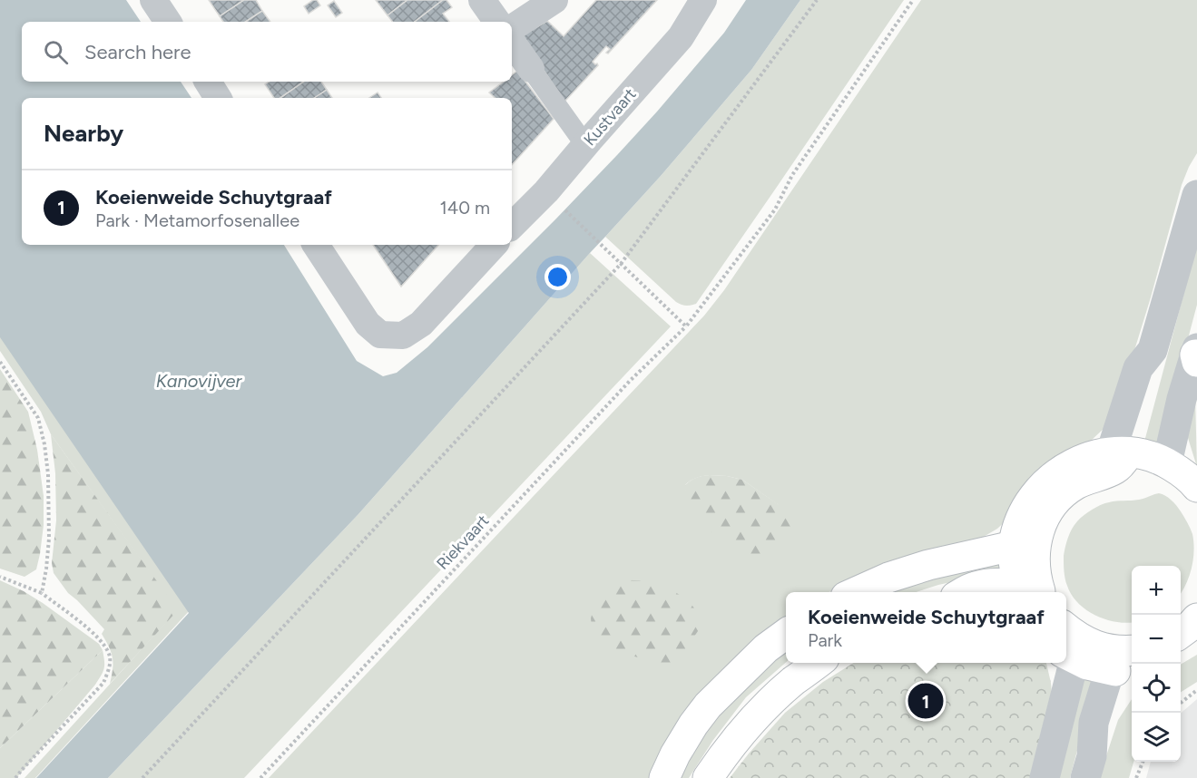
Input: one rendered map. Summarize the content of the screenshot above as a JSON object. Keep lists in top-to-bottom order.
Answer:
{
  "streets": {
    "street": ["Kustvaart"],
    "path": ["Riekvaart"]
  },
  "water": ["Kanovijver"],
  "page": {
    "search": "Search here",
    "heading": "Nearby",
    "list": [
      {
        "mark": "1",
        "name": "Koeienweide Schuytgraaf",
        "note": "Park · Metamorfosenallee",
        "value": "140 m"
      }
    ],
    "map_buttons": ["+", "−"],
    "popup": ["Koeienweide Schuytgraaf", "Park"],
    "pins": "1"
  }
}
